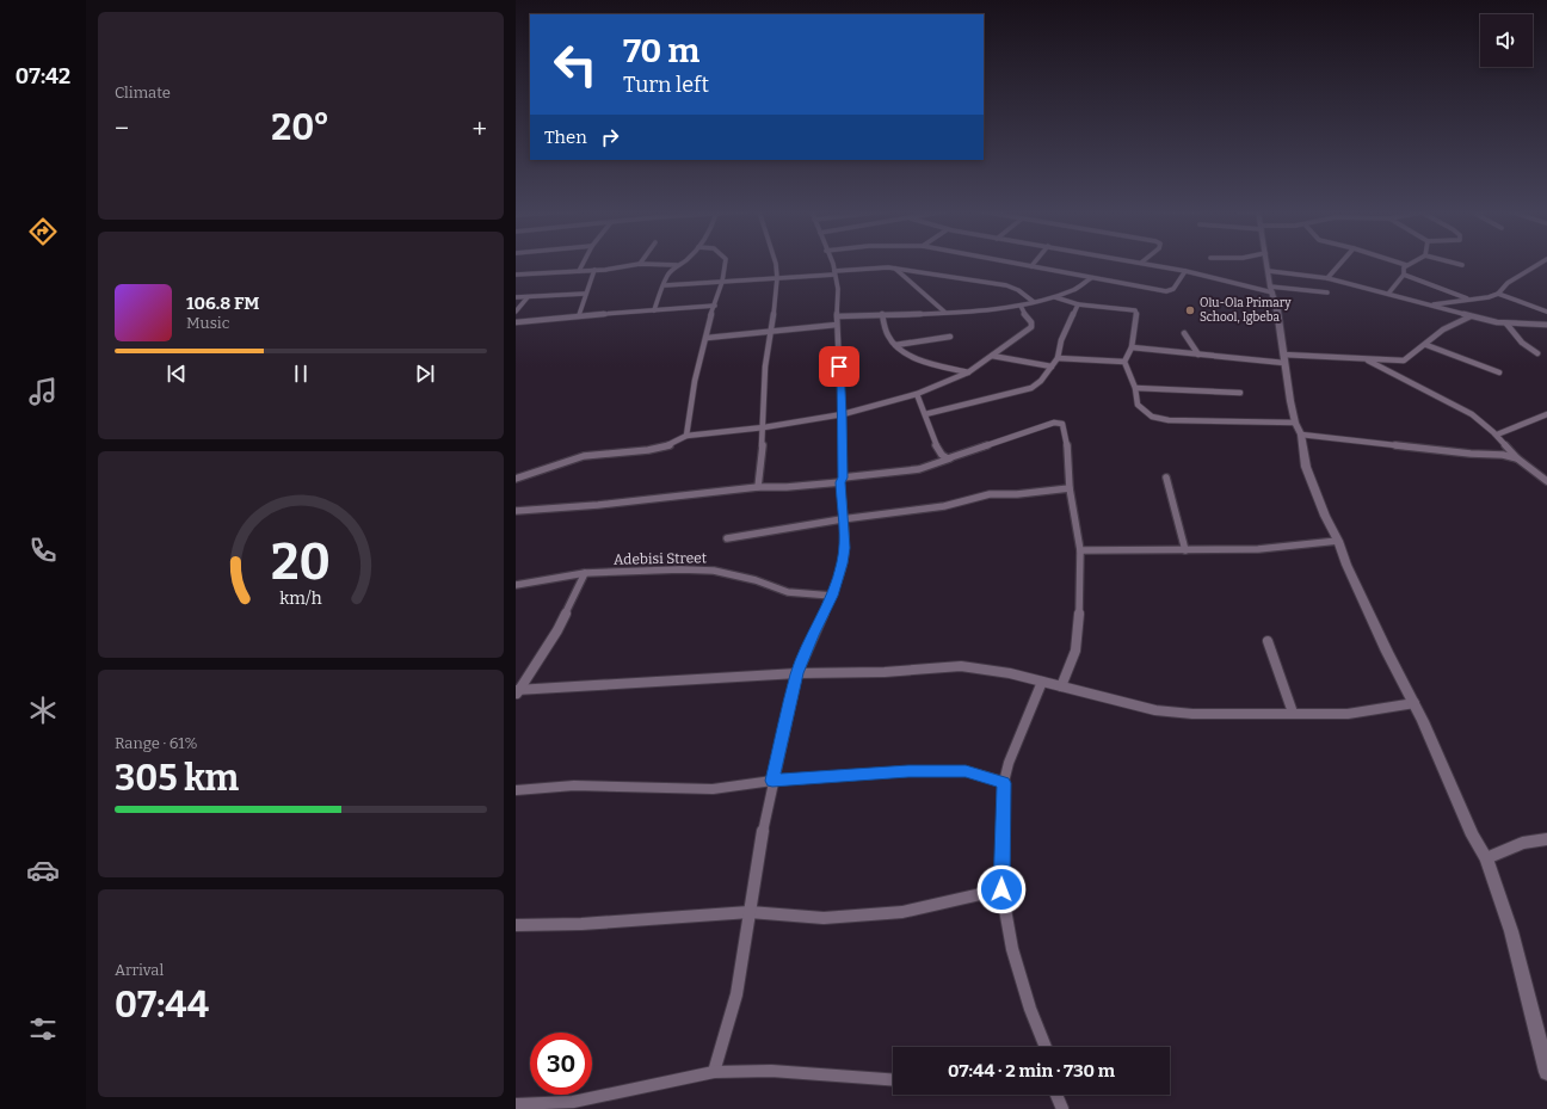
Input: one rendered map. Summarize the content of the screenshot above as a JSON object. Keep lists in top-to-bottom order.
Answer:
{
  "streets": {
    "street": ["Adebisi Street"]
  },
  "places": ["Olu-Ola Primary School, Igbeba"],
  "page": {
    "tabs": "07:42",
    "tile": [
      "Climate",
      ["Range · 61%", "305 km"],
      ["Arrival", "07:44"]
    ],
    "turn": ["70 m", "Turn left"],
    "heat": ["−", "20°", "+"],
    "then": "Then",
    "song": ["106.8 FM", "Music"],
    "limit": "30",
    "trip": "07:44 · 2 min · 730 m",
    "gauge": ["20", "km/h"]
  }
}
